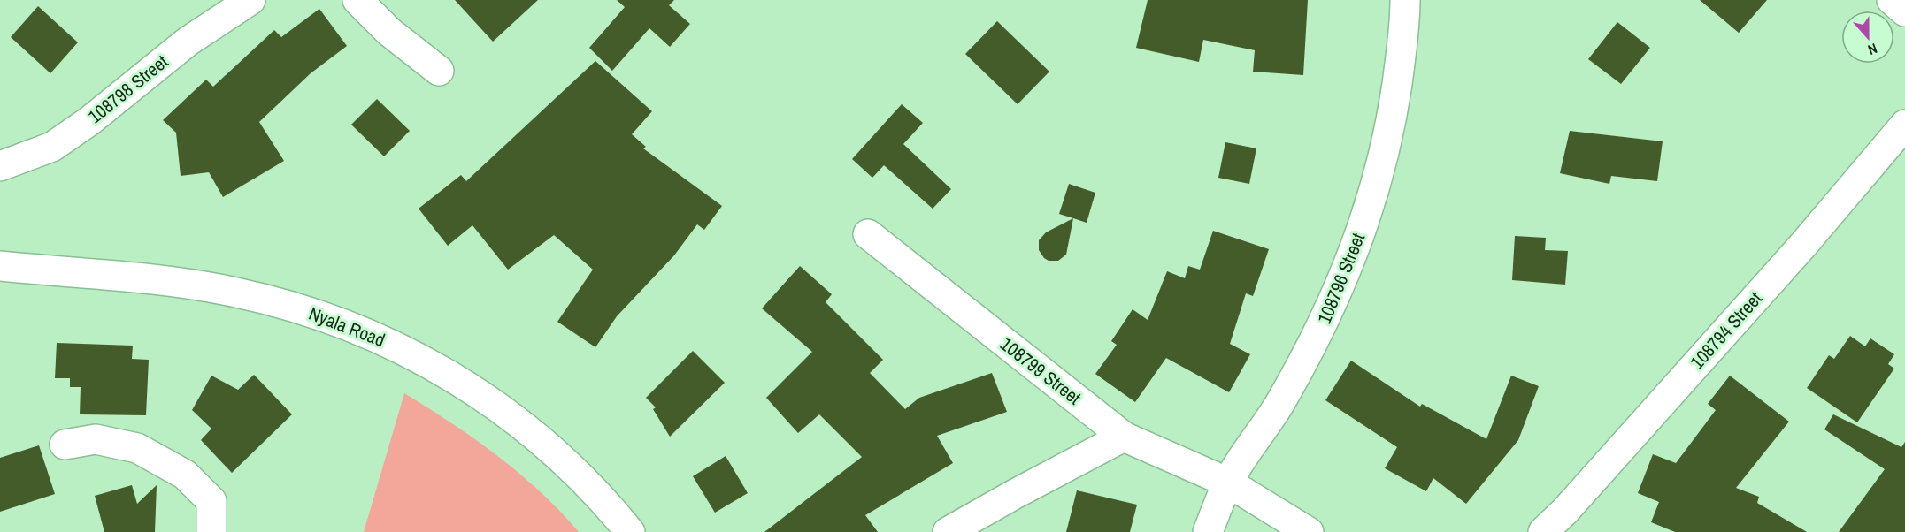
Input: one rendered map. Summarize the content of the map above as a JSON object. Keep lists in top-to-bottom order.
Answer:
{
  "streets": {
    "street": [
      "108798 Street",
      "108796 Street",
      "Nyala Road",
      "108794 Street",
      "108799 Street"
    ]
  },
  "crossings": [
    ["108796 Street", "108799 Street"]
  ],
  "north": "bottom"
}
